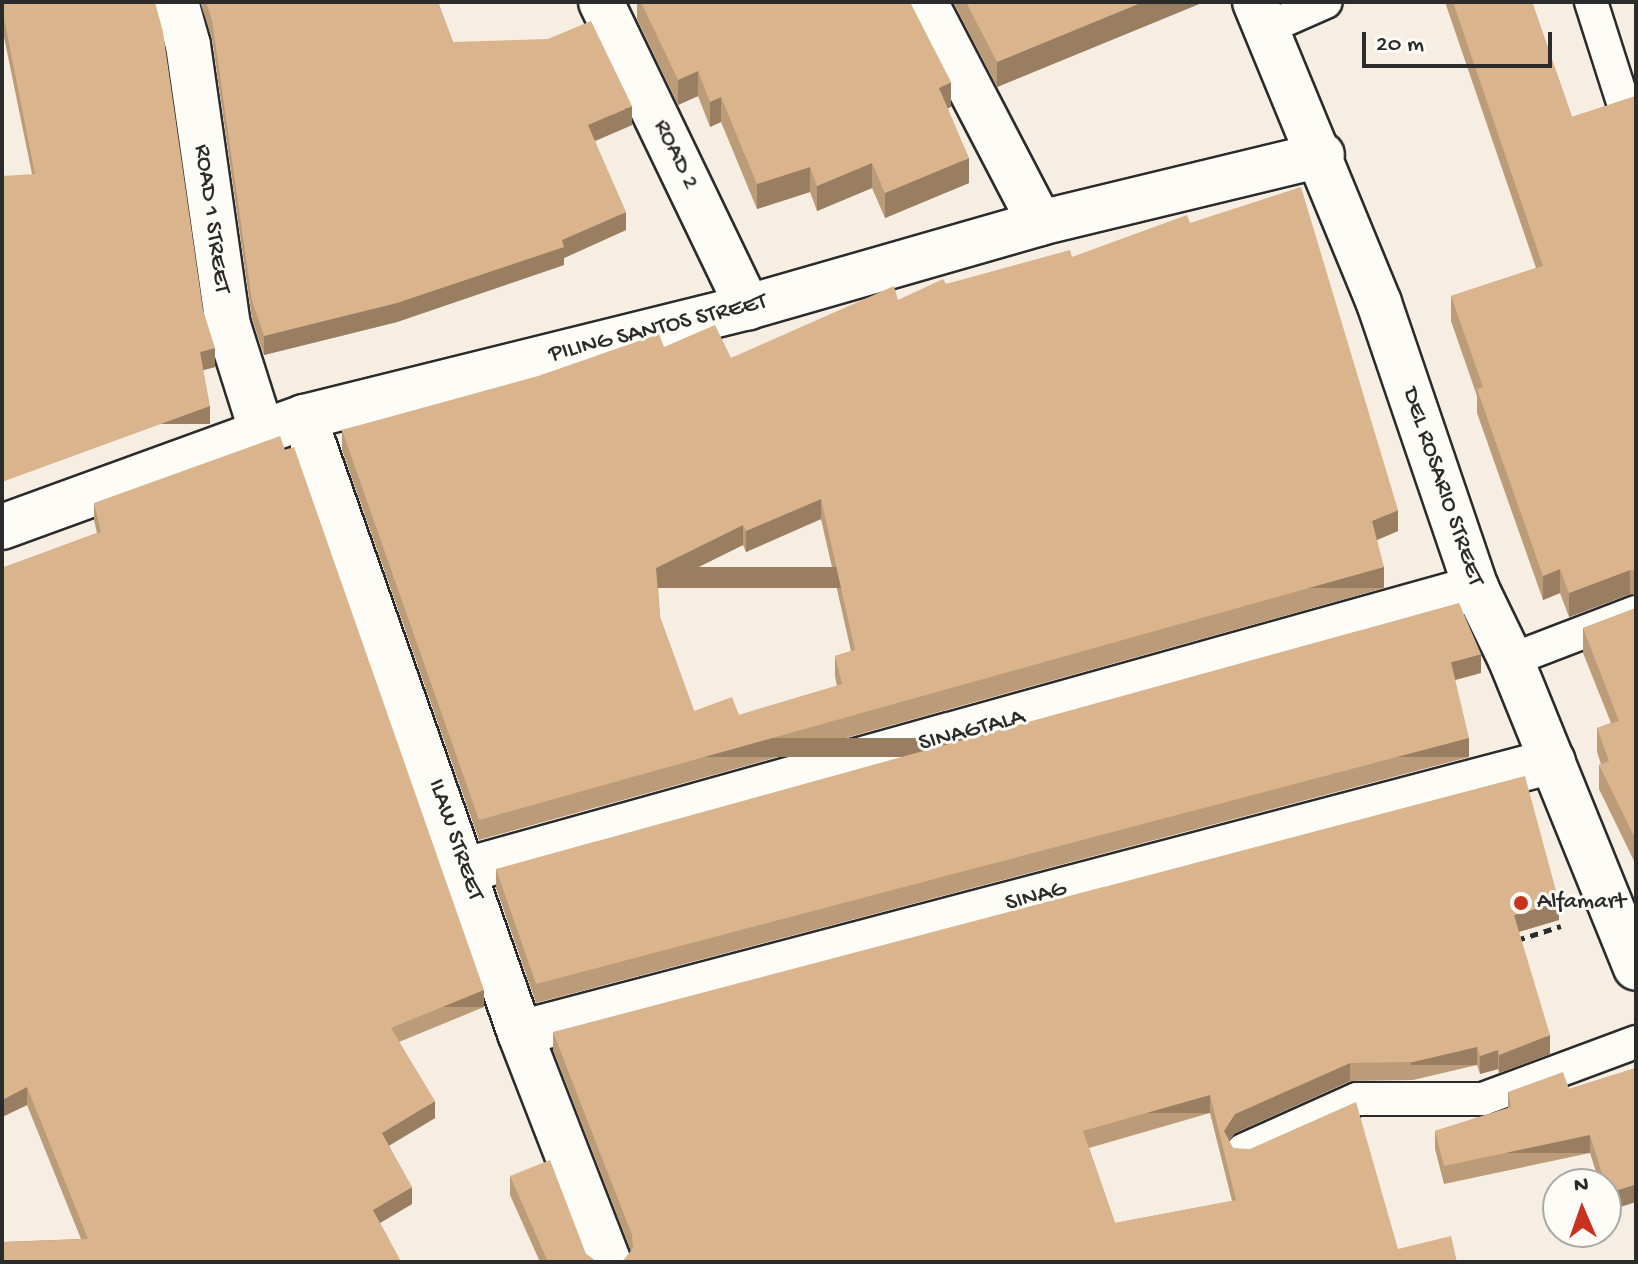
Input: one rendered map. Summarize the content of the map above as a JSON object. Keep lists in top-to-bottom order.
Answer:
{
  "streets": {
    "street": [
      "ROAD 2",
      "ROAD 1 STREET",
      "PILING SANTOS STREET",
      "DEL ROSARIO STREET",
      "SINAGTALA",
      "ILAW STREET",
      "SINAG"
    ]
  },
  "crossings": [
    ["ROAD 2", "PILING SANTOS STREET"],
    ["ROAD 1 STREET", "PILING SANTOS STREET"],
    ["PILING SANTOS STREET", "DEL ROSARIO STREET"],
    ["PILING SANTOS STREET", "ILAW STREET"],
    ["DEL ROSARIO STREET", "SINAGTALA"],
    ["DEL ROSARIO STREET", "SINAG"],
    ["SINAGTALA", "ILAW STREET"],
    ["ILAW STREET", "SINAG"]
  ],
  "places": ["Alfamart"],
  "scale_bar": "20 m",
  "north": "top"
}
